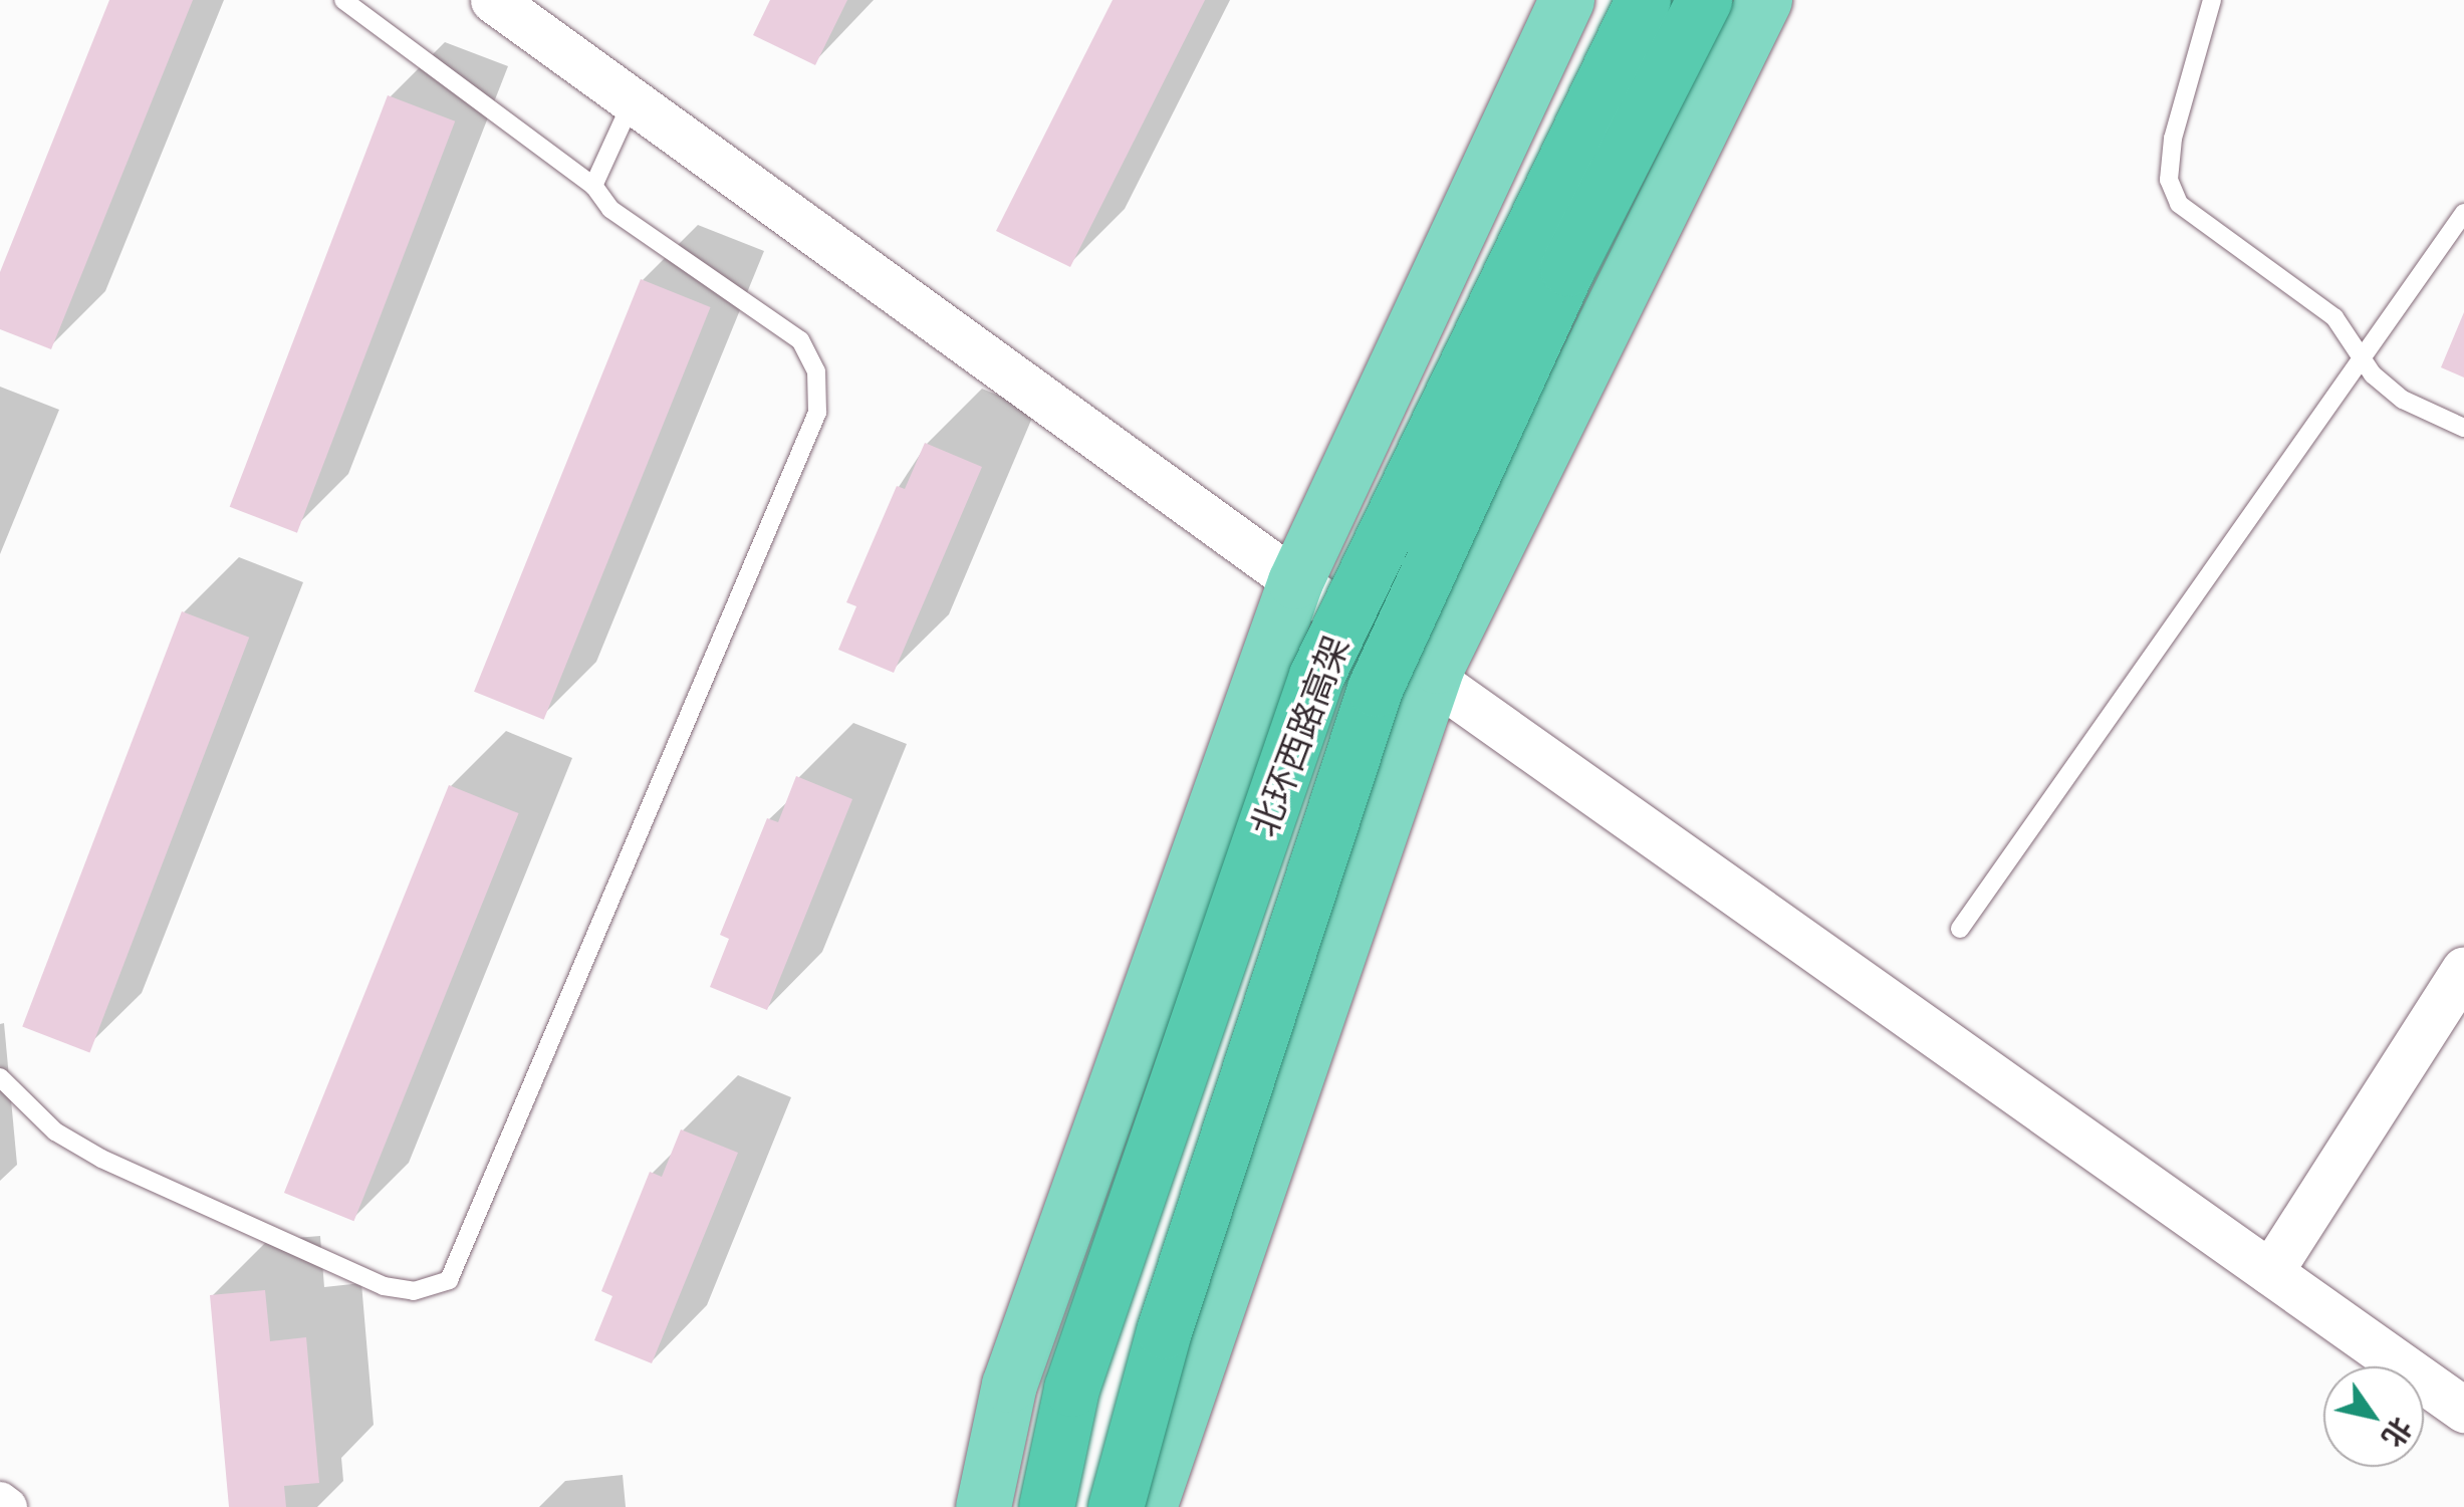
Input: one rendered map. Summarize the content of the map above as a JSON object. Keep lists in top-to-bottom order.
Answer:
{
  "streets": {
    "highway": ["北环西路高架"]
  },
  "north": "bottom right"
}
